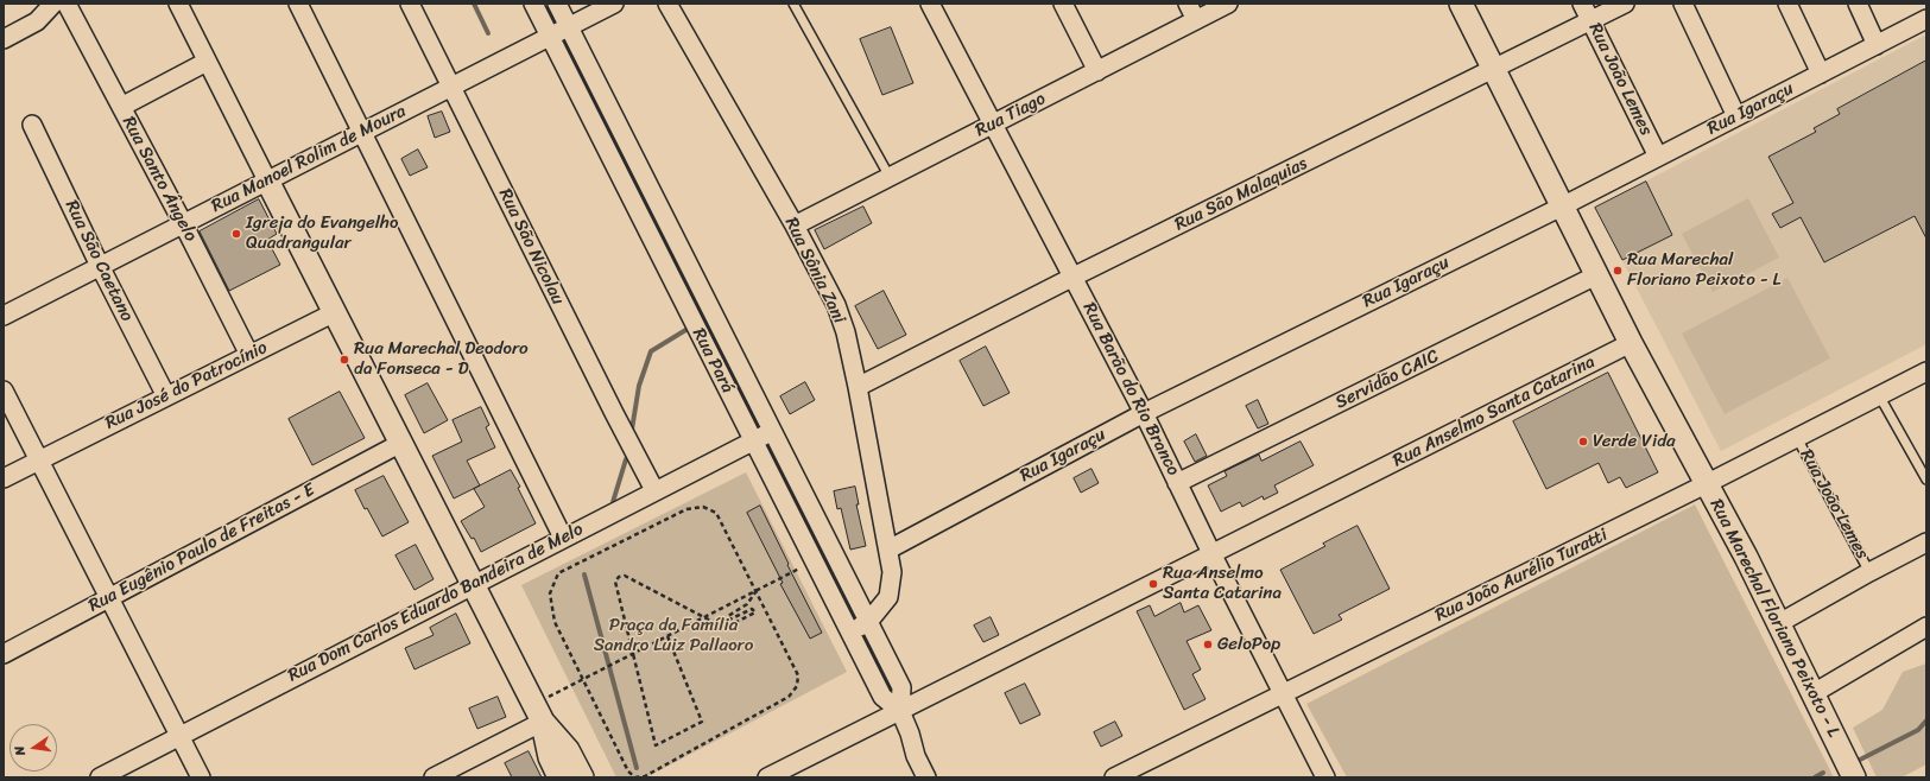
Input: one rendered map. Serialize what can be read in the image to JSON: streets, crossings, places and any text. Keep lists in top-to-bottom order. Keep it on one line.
{"streets":{"street":["Rua João Lemes","Rua Igaraçu","Rua Tiago","Rua Manoel Rolim de Moura","Rua Santo Ângelo","Rua São Malaquias","Rua São Nicolau","Rua São Caetano","Rua Sônia Zani","Rua Pará","Servidão CAIC","Rua José do Patrocínio","Rua Barão do Rio Branco","Rua Anselmo Santa Catarina","Rua Eugênio Paulo de Freitas - E","Rua João Aurélio Turatti","Rua Dom Carlos Eduardo Bandeira de Melo","Rua Marechal Floriano Peixoto - L"]},"crossings":[["Rua João Lemes","Rua Igaraçu"],["Rua João Lemes","Rua São Malaquias"],["Rua João Lemes","Rua João Aurélio Turatti"],["Rua Igaraçu","Rua Sônia Zani"],["Rua Igaraçu","Rua Barão do Rio Branco"],["Rua Igaraçu","Rua Marechal Floriano Peixoto - L"],["Rua Tiago","Rua Sônia Zani"],["Rua Tiago","Rua Barão do Rio Branco"],["Rua Manoel Rolim de Moura","Rua Santo Ângelo"],["Rua Manoel Rolim de Moura","Rua São Nicolau"],["Rua Manoel Rolim de Moura","Rua São Caetano"],["Rua Manoel Rolim de Moura","Rua Pará"],["Rua Santo Ângelo","Rua José do Patrocínio"],["Rua São Malaquias","Rua Sônia Zani"],["Rua São Malaquias","Rua Barão do Rio Branco"],["Rua São Malaquias","Rua Marechal Floriano Peixoto - L"],["Rua São Nicolau","Rua Dom Carlos Eduardo Bandeira de Melo"],["Rua São Caetano","Rua José do Patrocínio"],["Rua Sônia Zani","Rua Pará"],["Rua Pará","Rua Anselmo Santa Catarina"],["Rua Pará","Rua Dom Carlos Eduardo Bandeira de Melo"],["Servidão CAIC","Rua Barão do Rio Branco"],["Servidão CAIC","Rua Marechal Floriano Peixoto - L"],["Rua Barão do Rio Branco","Rua Anselmo Santa Catarina"],["Rua Barão do Rio Branco","Rua João Aurélio Turatti"],["Rua Anselmo Santa Catarina","Rua Marechal Floriano Peixoto - L"],["Rua João Aurélio Turatti","Rua Marechal Floriano Peixoto - L"]],"parks":["Praça da Família Sandro Luiz Pallaoro"],"places":["Igreja do Evangelho Quadrangular","Rua Marechal Floriano Peixoto - L","Rua Marechal Deodoro da Fonseca - D","Verde Vida","Rua Anselmo Santa Catarina","GeloPop"],"north":"left"}
